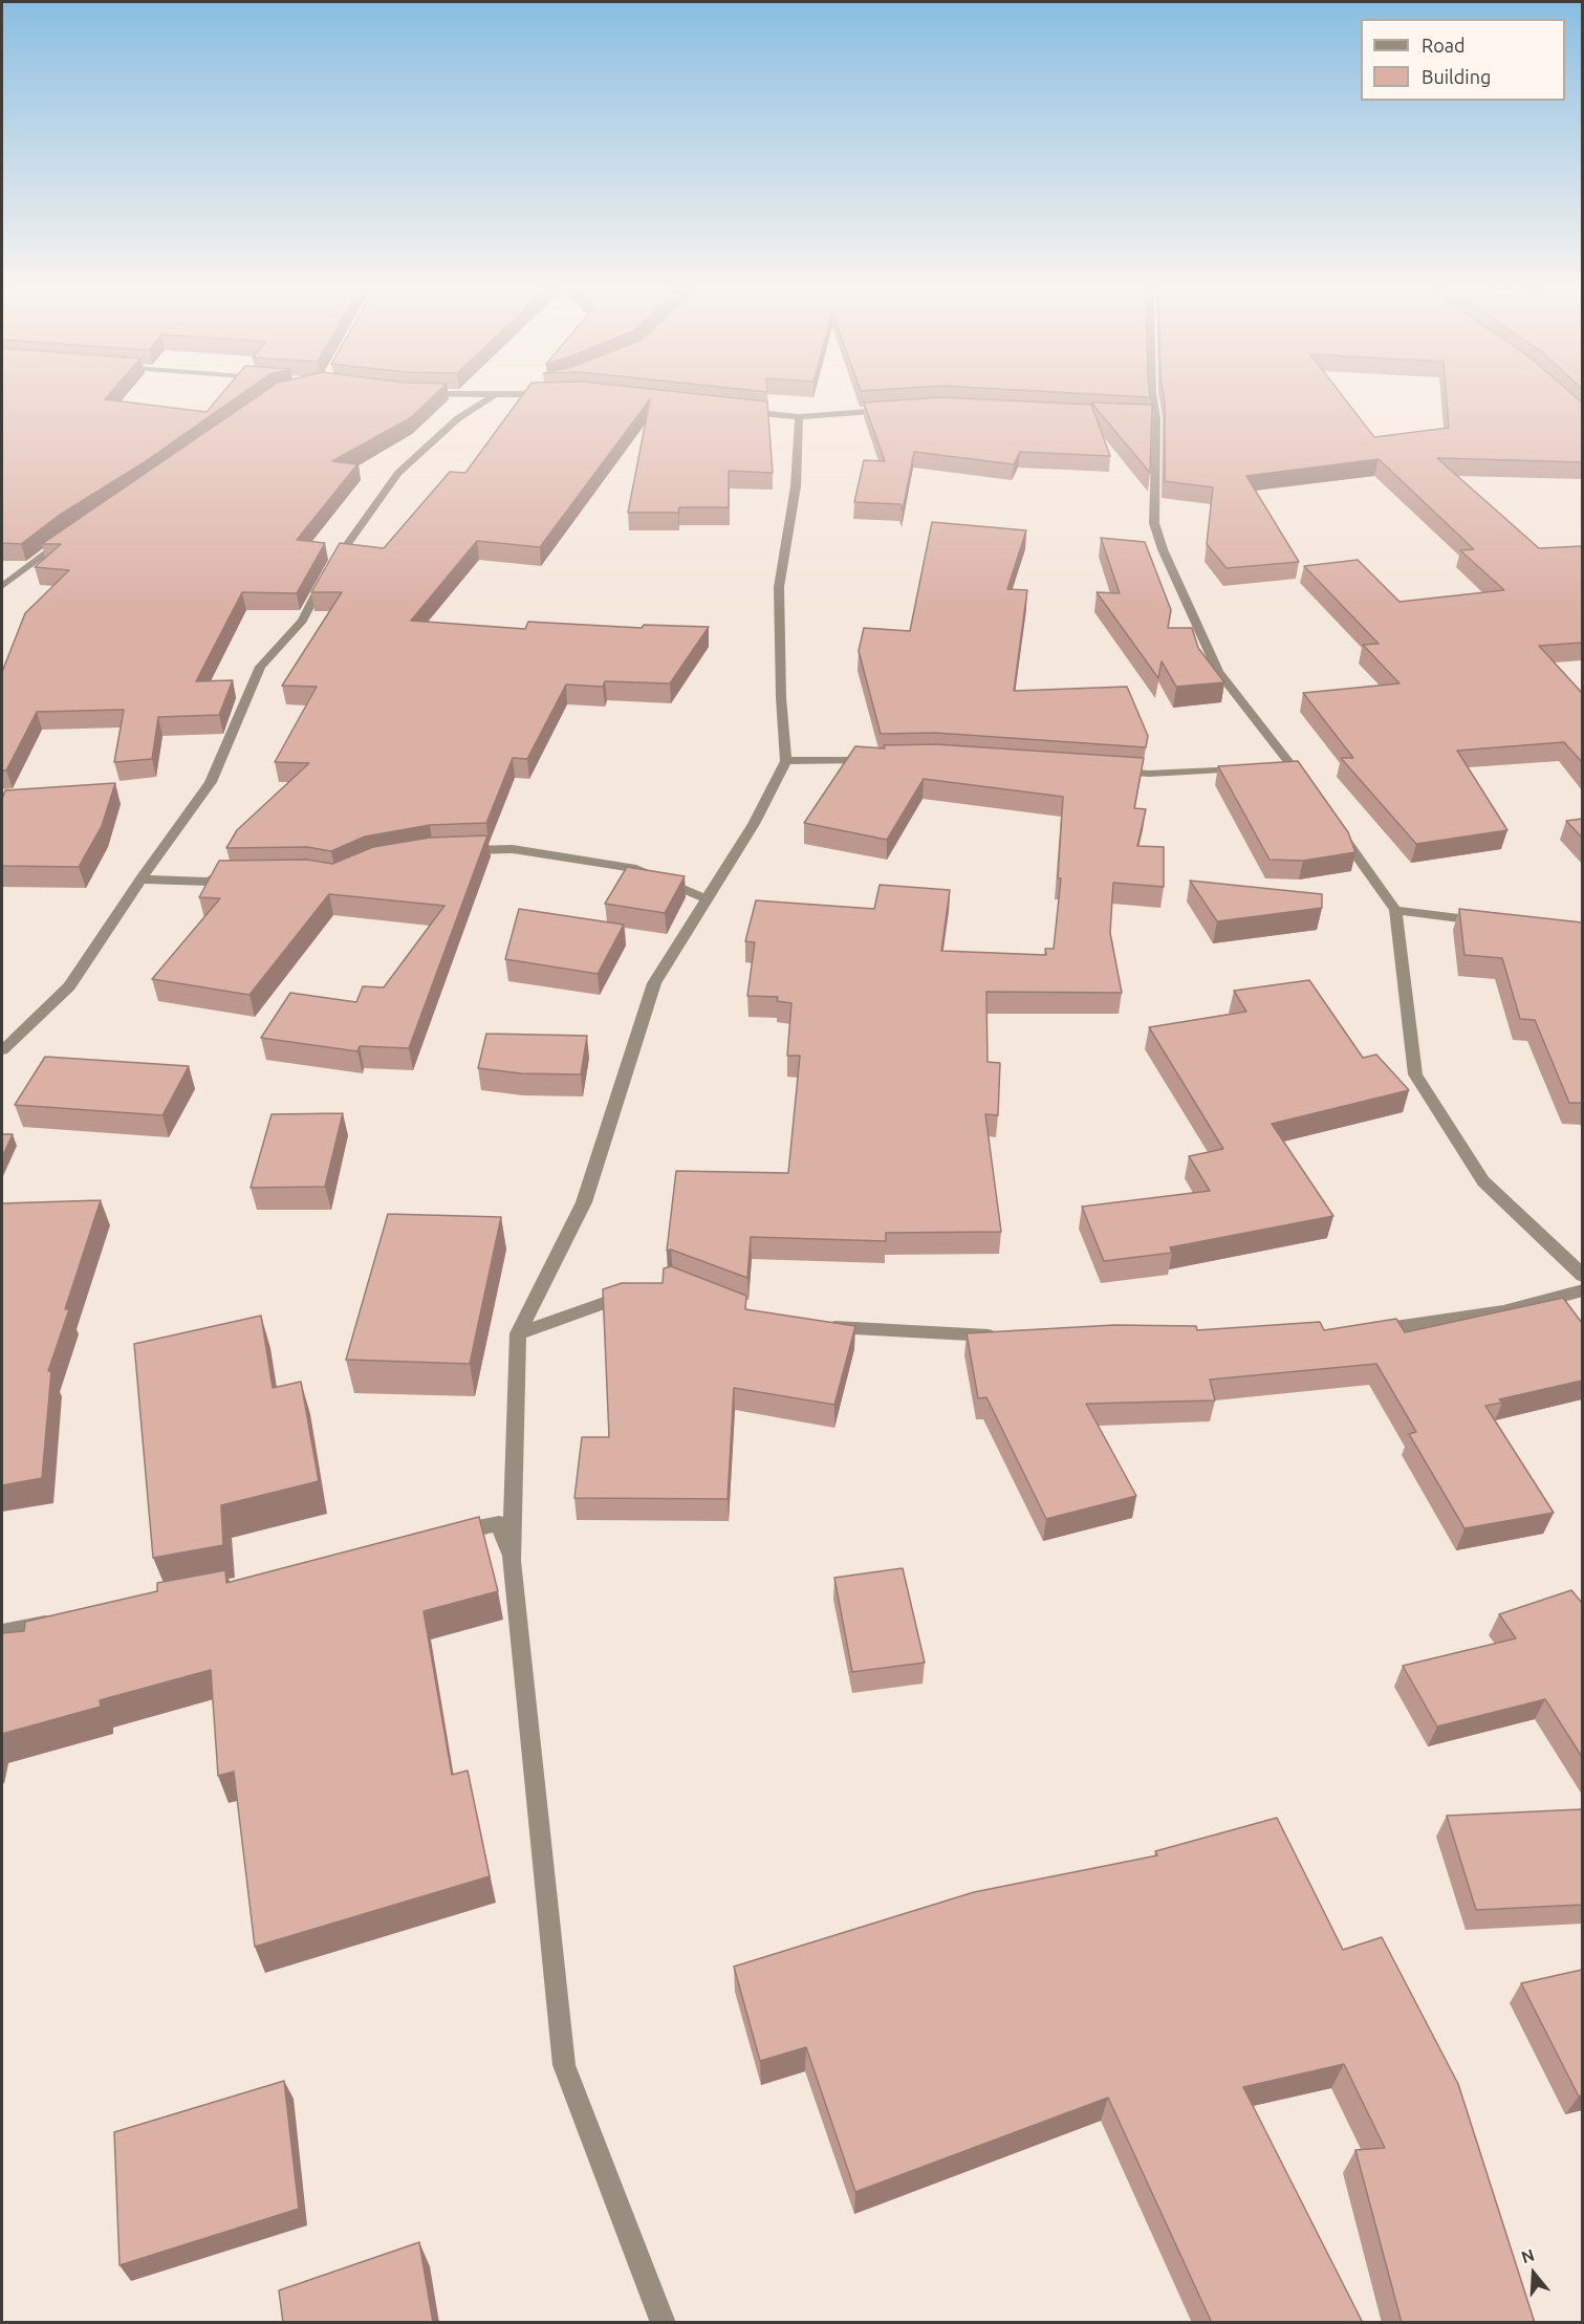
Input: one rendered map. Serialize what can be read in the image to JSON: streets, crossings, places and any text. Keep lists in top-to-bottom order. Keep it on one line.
{"legend":["Road","Building"],"north":"top"}
